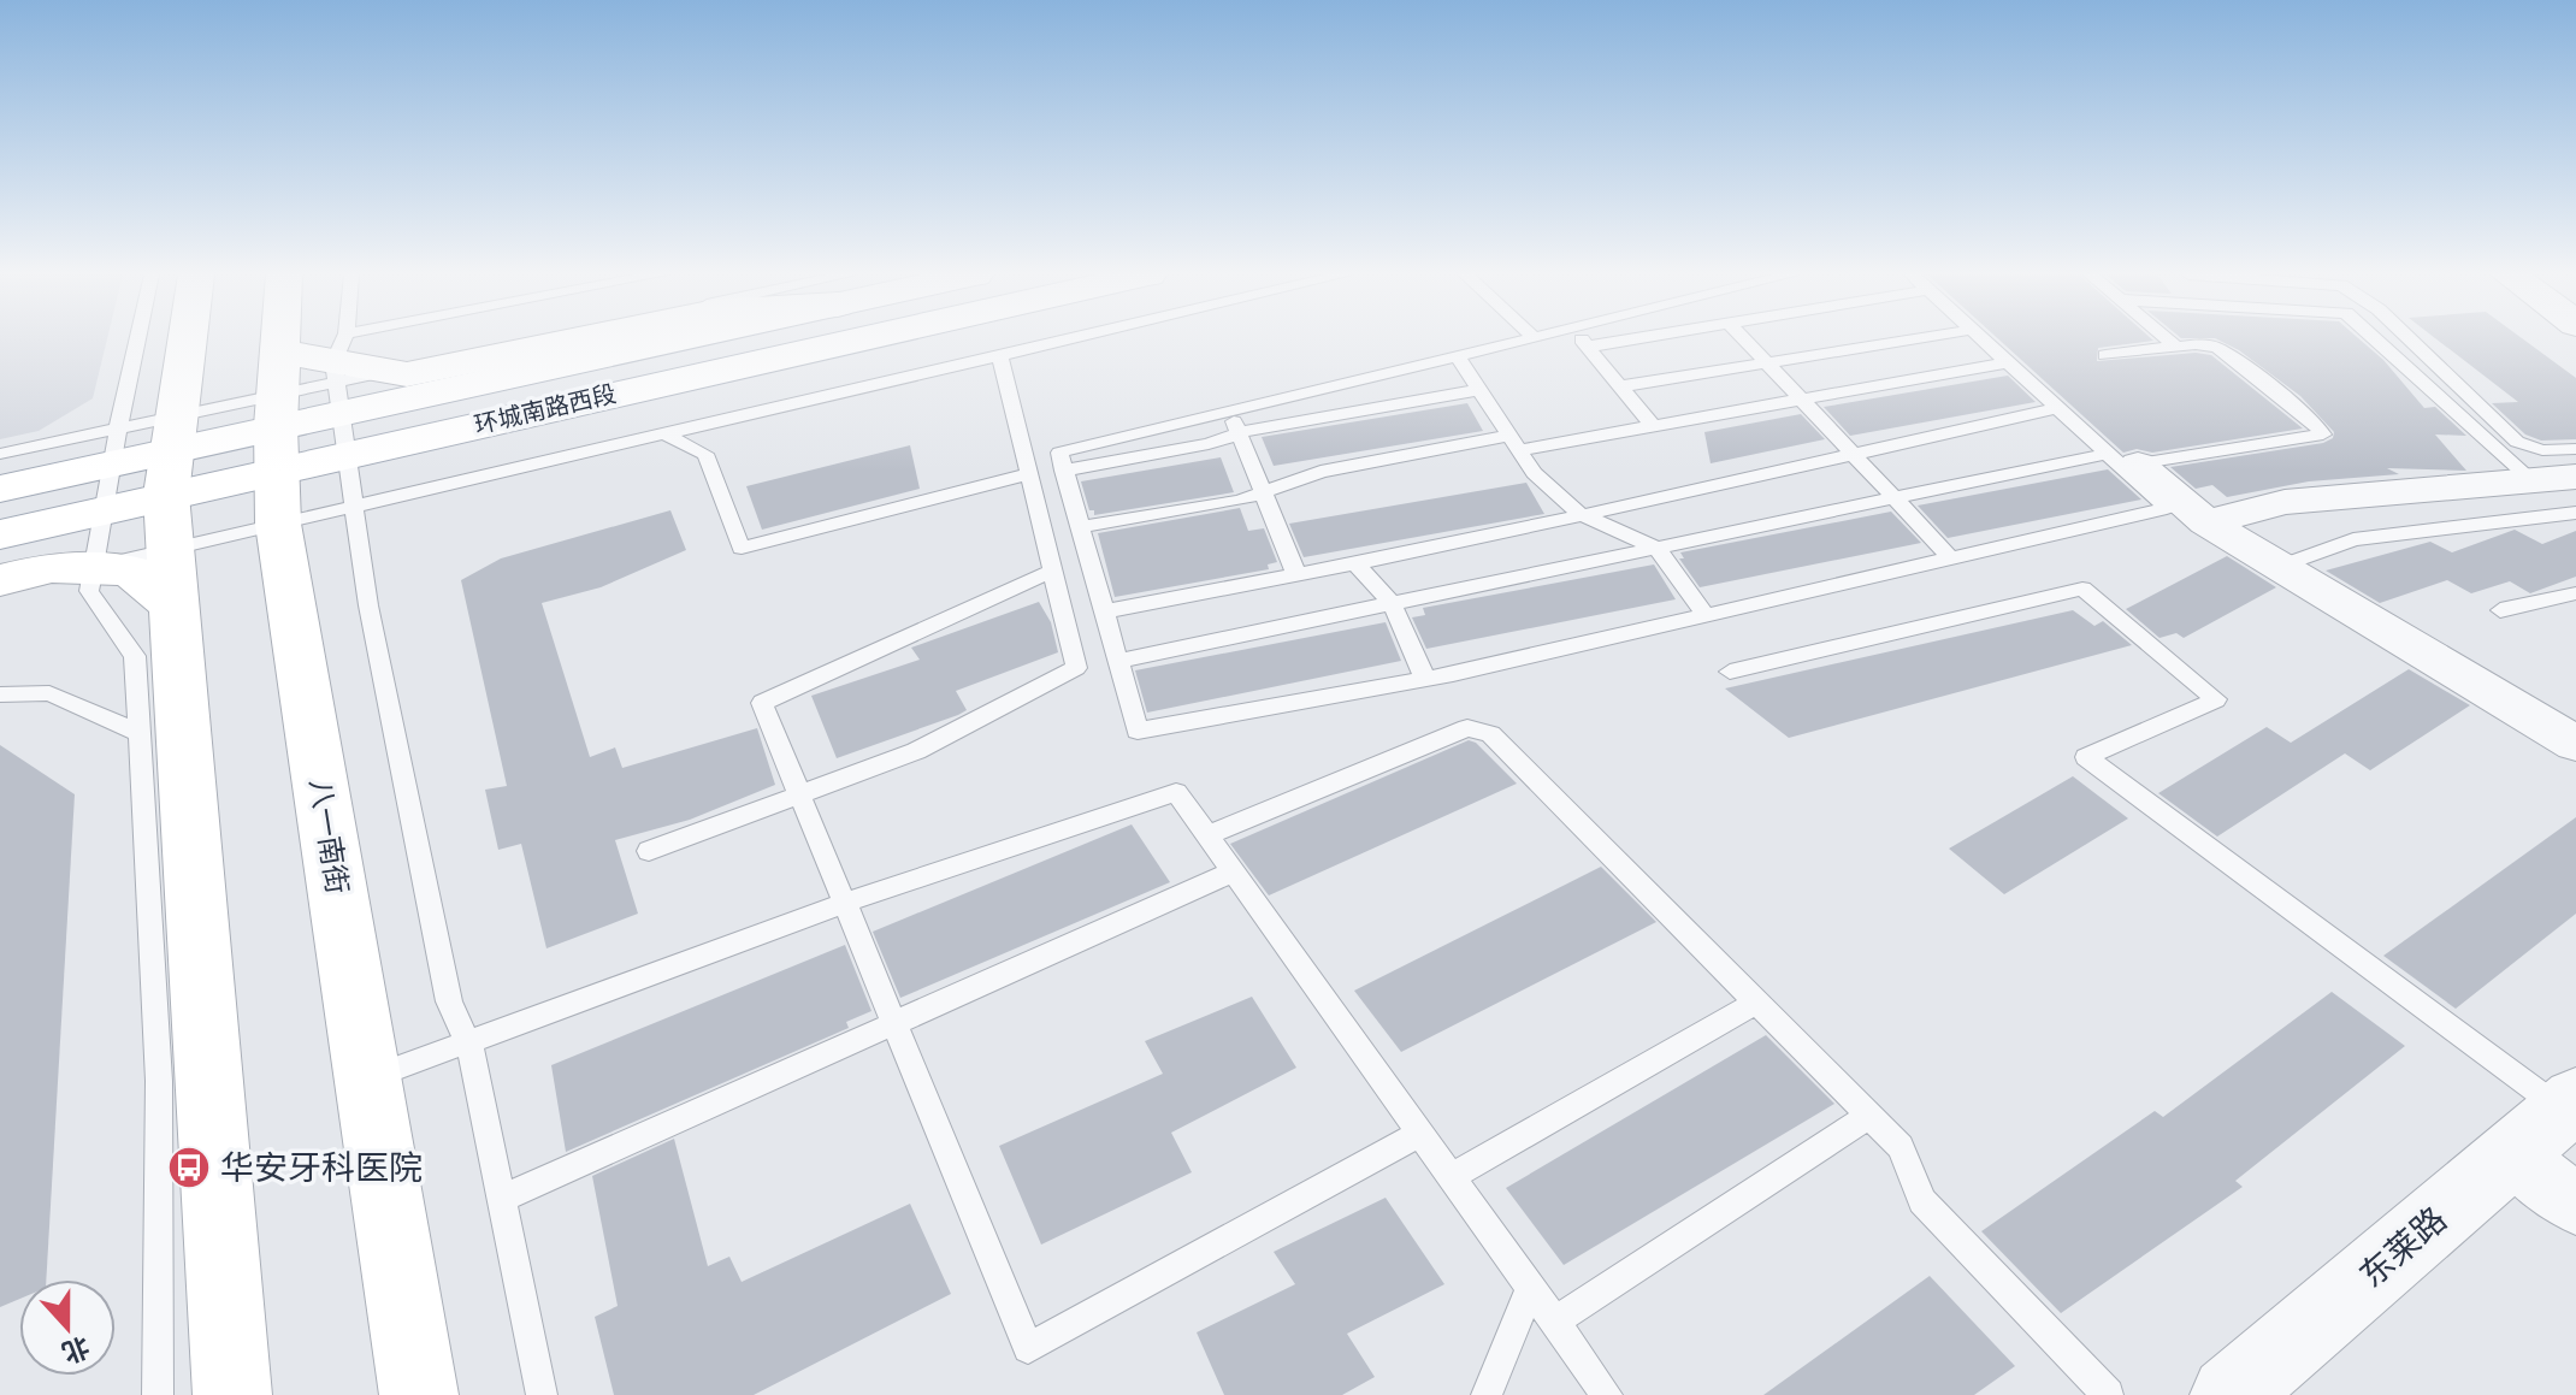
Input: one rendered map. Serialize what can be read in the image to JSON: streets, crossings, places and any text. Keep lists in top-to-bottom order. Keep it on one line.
{"streets":{"main road":["环城南路西段","八一南街"],"street":["东莱路"]},"crossings":[["环城南路西段","八一南街"]],"places":{"bus stop":["华安牙科医院"]},"north":"bottom"}
